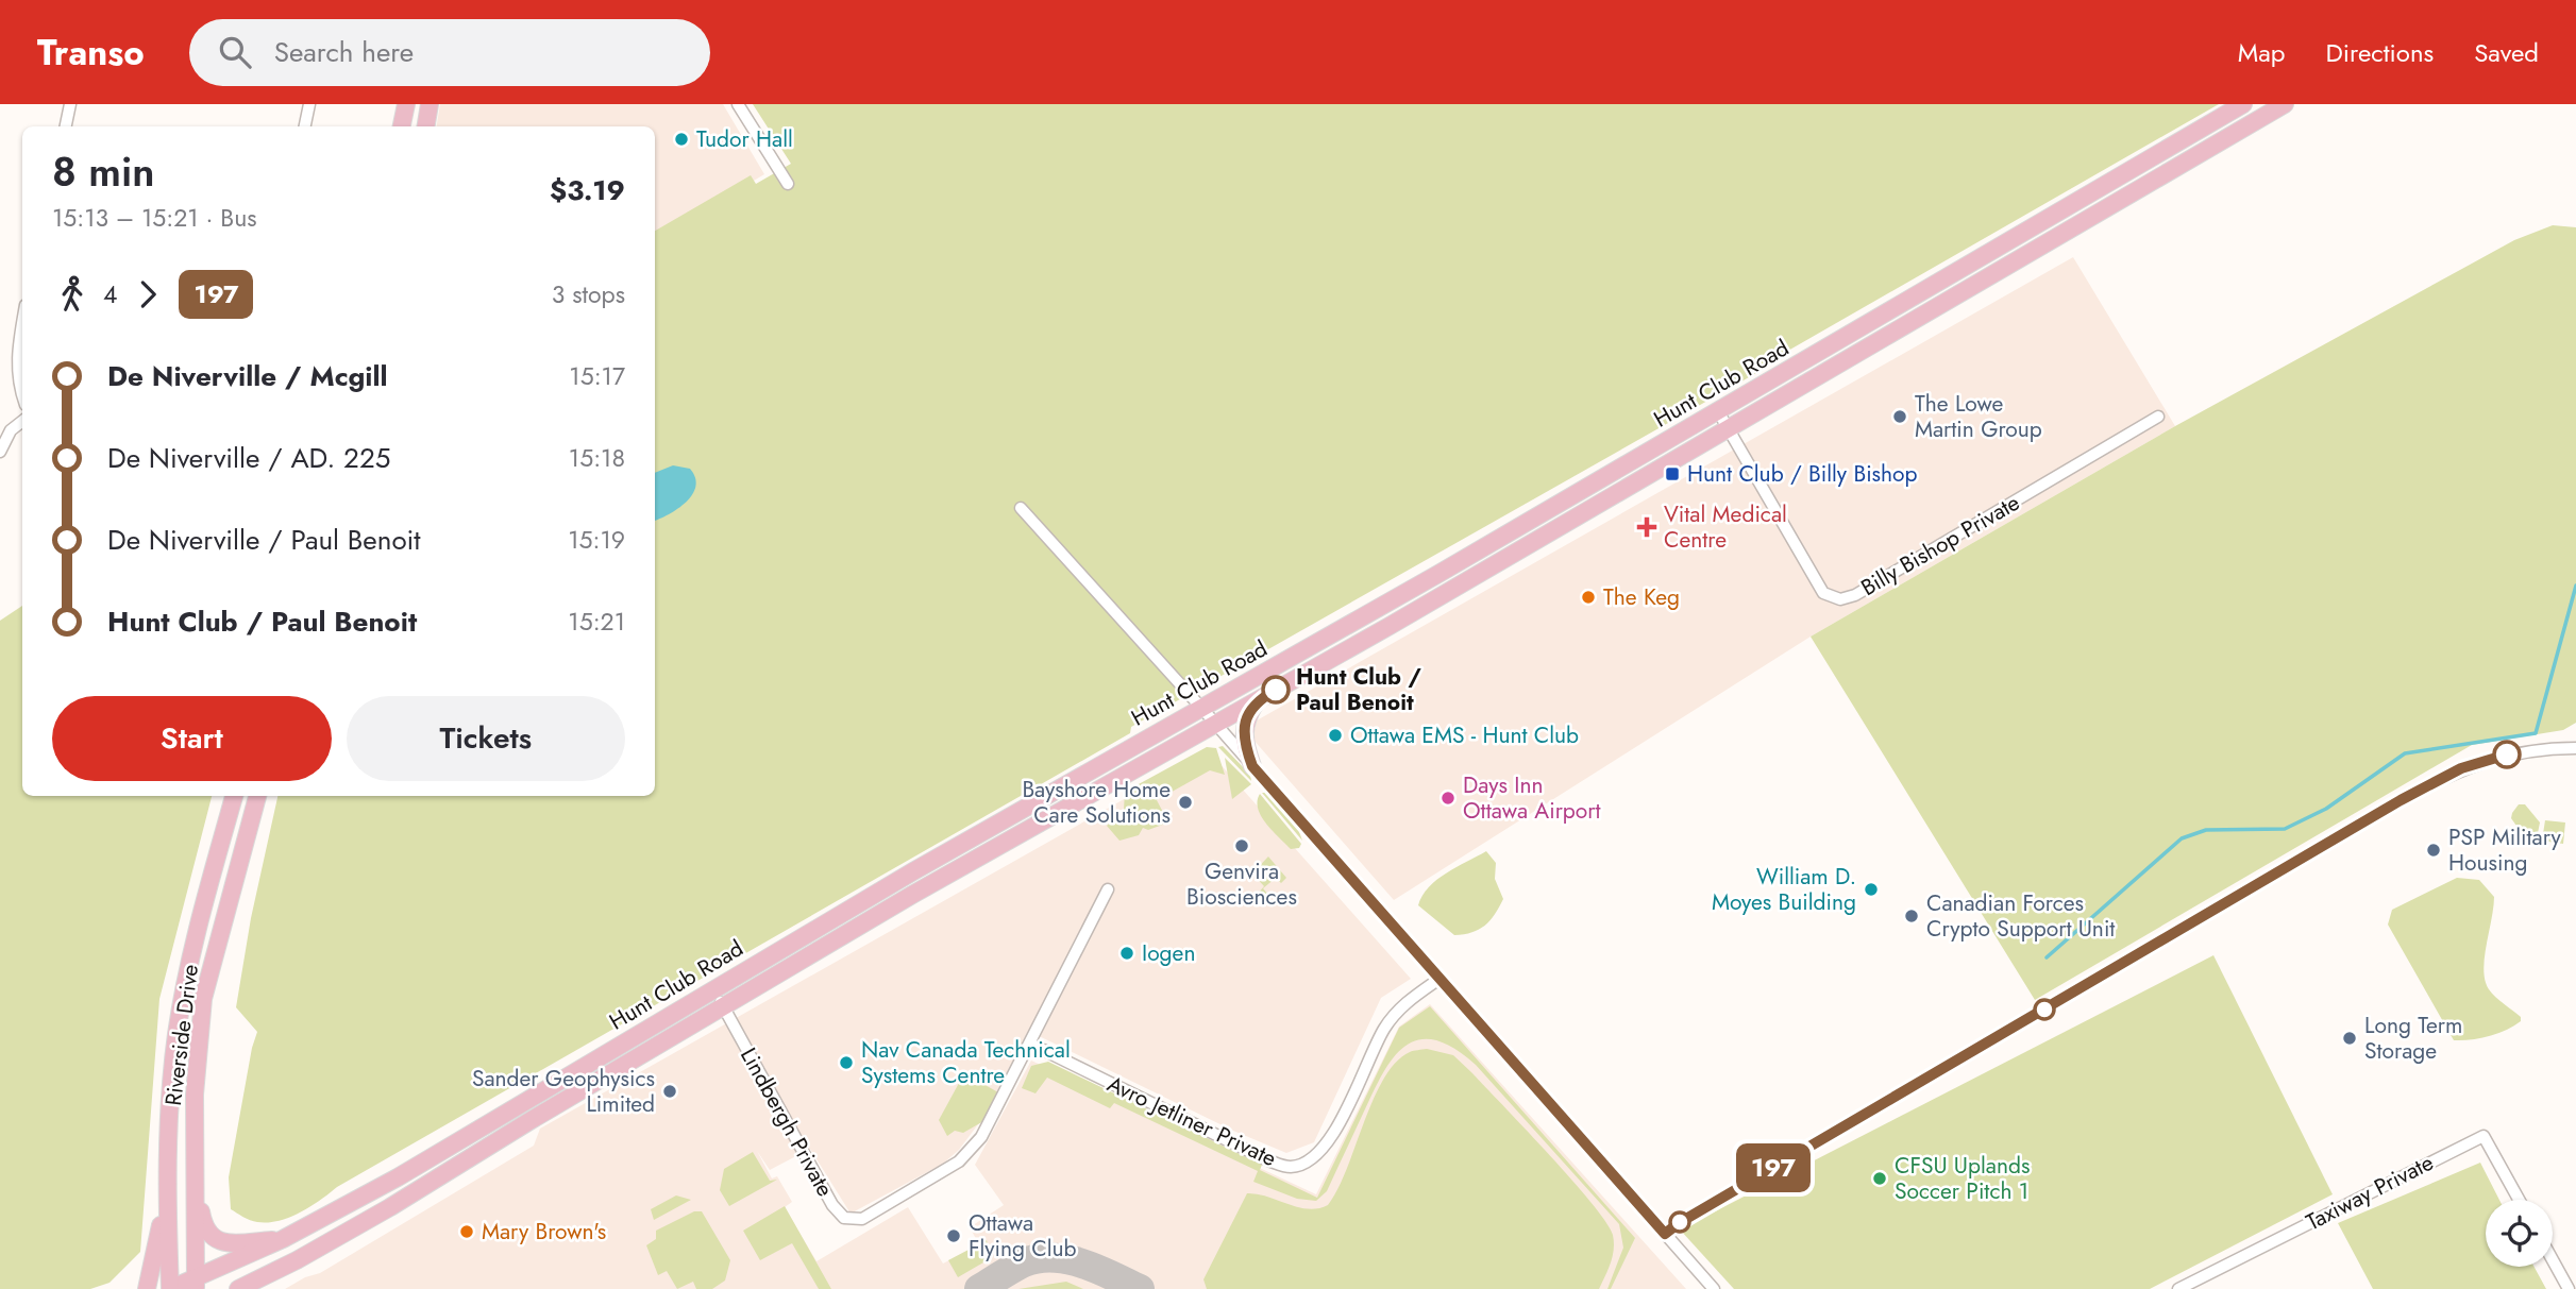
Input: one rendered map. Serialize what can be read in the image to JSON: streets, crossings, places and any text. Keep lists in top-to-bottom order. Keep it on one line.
{"streets":{"main road":["Hunt Club Road","Riverside Drive"],"street":["Billy Bishop Private","Avro Jetliner Private","Lindbergh Private","Taxiway Private"]},"crossings":[["Hunt Club Road","Billy Bishop Private"],["Hunt Club Road","Riverside Drive"],["Hunt Club Road","Lindbergh Private"],["Avro Jetliner Private","Lindbergh Private"]],"places":{"other":["Tudor Hall","The Lowe Martin Group","The Keg","Hunt Club / Paul Benoit","Ottawa EMS - Hunt Club","Days Inn Ottawa Airport","Bayshore Home Care Solutions","Genvira Biosciences","PSP Military Housing","William D. Moyes Building","Canadian Forces Crypto Support Unit","Iogen","Long Term Storage","Nav Canada Technical Systems Centre","Sander Geophysics Limited","CFSU Uplands Soccer Pitch 1","Mary Brown's","Ottawa Flying Club"],"transit":["Hunt Club / Billy Bishop"],"health":["Vital Medical Centre"]},"lines":["bus line 197"],"page":{"header":"Transo","search":"Search here","nav":["Map","Directions","Saved"],"on_map":"197","heading":["8 min","15:13 – 15:21 · Bus","$3.19"],"legs":["4","197","3 stops"],"list":[{"name":"De Niverville / Mcgill","value":"15:17"},{"name":"De Niverville / AD. 225","value":"15:18"},{"name":"De Niverville / Paul Benoit","value":"15:19"},{"name":"Hunt Club / Paul Benoit","value":"15:21"}],"buttons":["Start","Tickets"]}}
